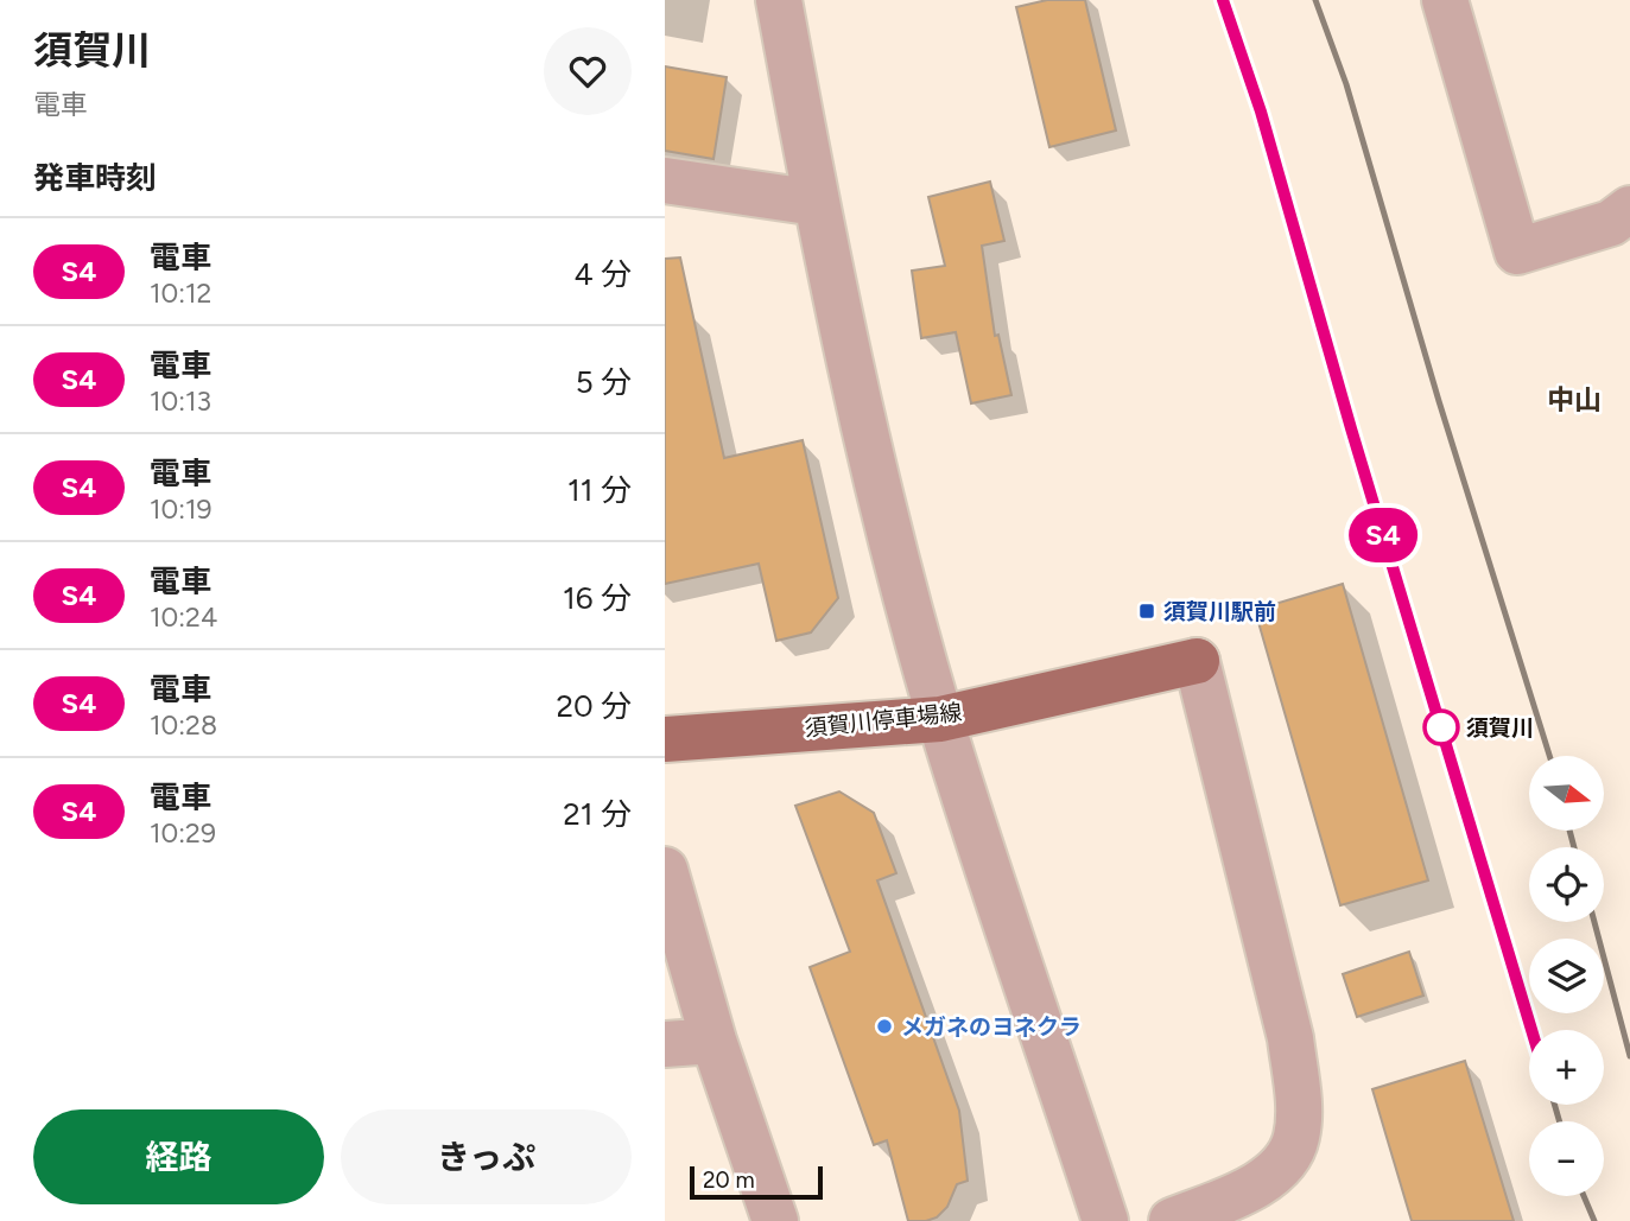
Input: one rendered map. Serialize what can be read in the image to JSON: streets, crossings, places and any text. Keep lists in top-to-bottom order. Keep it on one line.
{"streets":{"main road":["須賀川停車場線"]},"districts":["中山"],"places":{"transit":["須賀川駅前"],"other":["須賀川","メガネのヨネクラ"]},"scale_bar":"20 m","north":"right","page":{"heading":[["須賀川","電車"],"発車時刻"],"on_map":"S4","list":[{"mark":"S4","name":"電車","note":"10:12","value":"4 分"},{"mark":"S4","name":"電車","note":"10:13","value":"5 分"},{"mark":"S4","name":"電車","note":"10:19","value":"11 分"},{"mark":"S4","name":"電車","note":"10:24","value":"16 分"},{"mark":"S4","name":"電車","note":"10:28","value":"20 分"},{"mark":"S4","name":"電車","note":"10:29","value":"21 分"}],"map_buttons":["+","−"],"buttons":["経路","きっぷ"],"scale":"20 m"}}
